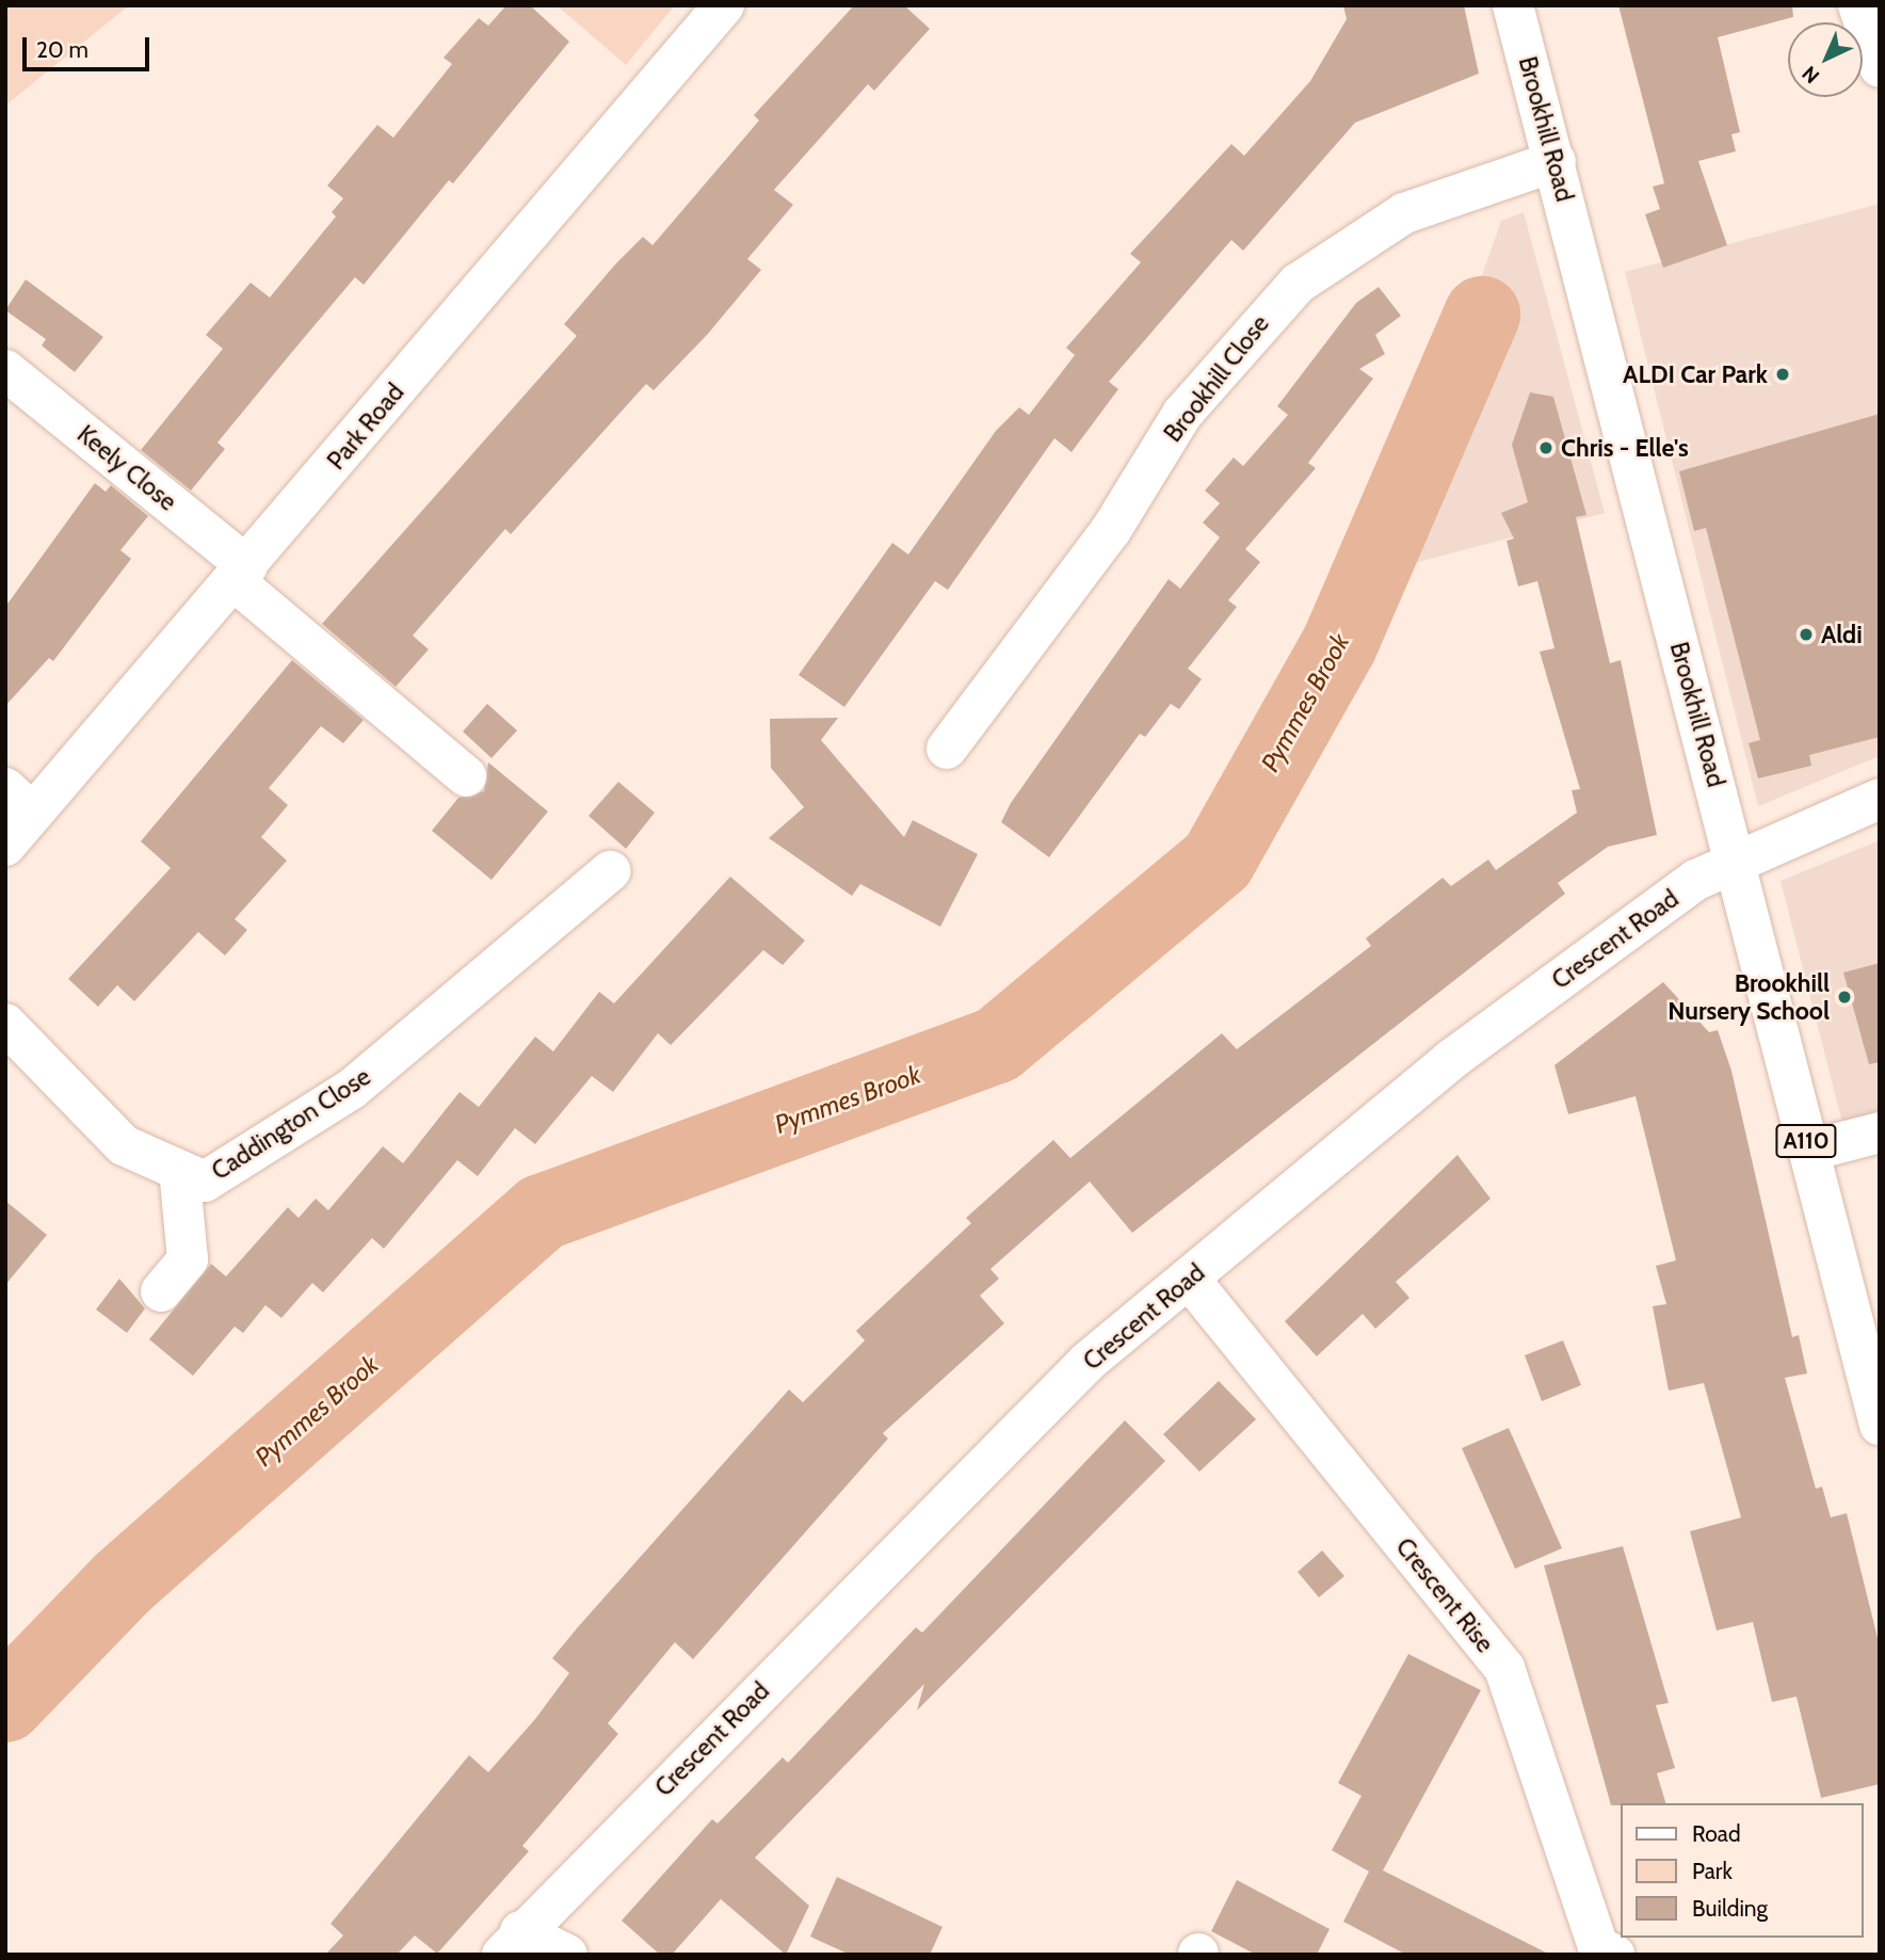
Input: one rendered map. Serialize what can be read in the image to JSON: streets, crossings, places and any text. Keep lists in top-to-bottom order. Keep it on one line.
{"streets":{"street":["Brookhill Road","Brookhill Close","Park Road","Keely Close","Crescent Road","Caddington Close","A110","Crescent Rise"]},"crossings":[["Brookhill Road","Brookhill Close"],["Brookhill Road","Crescent Road"],["Park Road","Keely Close"],["Crescent Road","Crescent Rise"]],"water":["Pymmes Brook"],"places":["ALDI Car Park","Chris - Elle's","Aldi","Brookhill Nursery School"],"legend":["Road","Park","Building"],"scale_bar":"20 m","north":"bottom left"}
